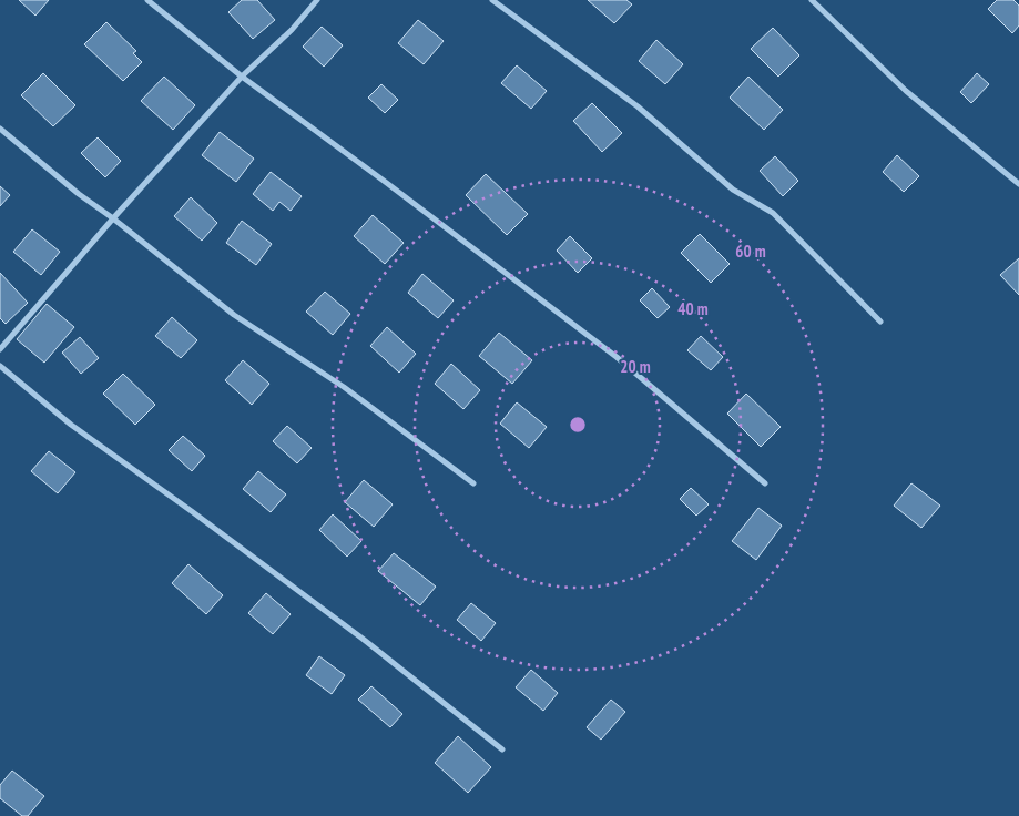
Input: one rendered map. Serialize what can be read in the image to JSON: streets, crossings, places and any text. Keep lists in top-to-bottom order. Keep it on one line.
{"rings":["60 m","40 m","20 m"]}
